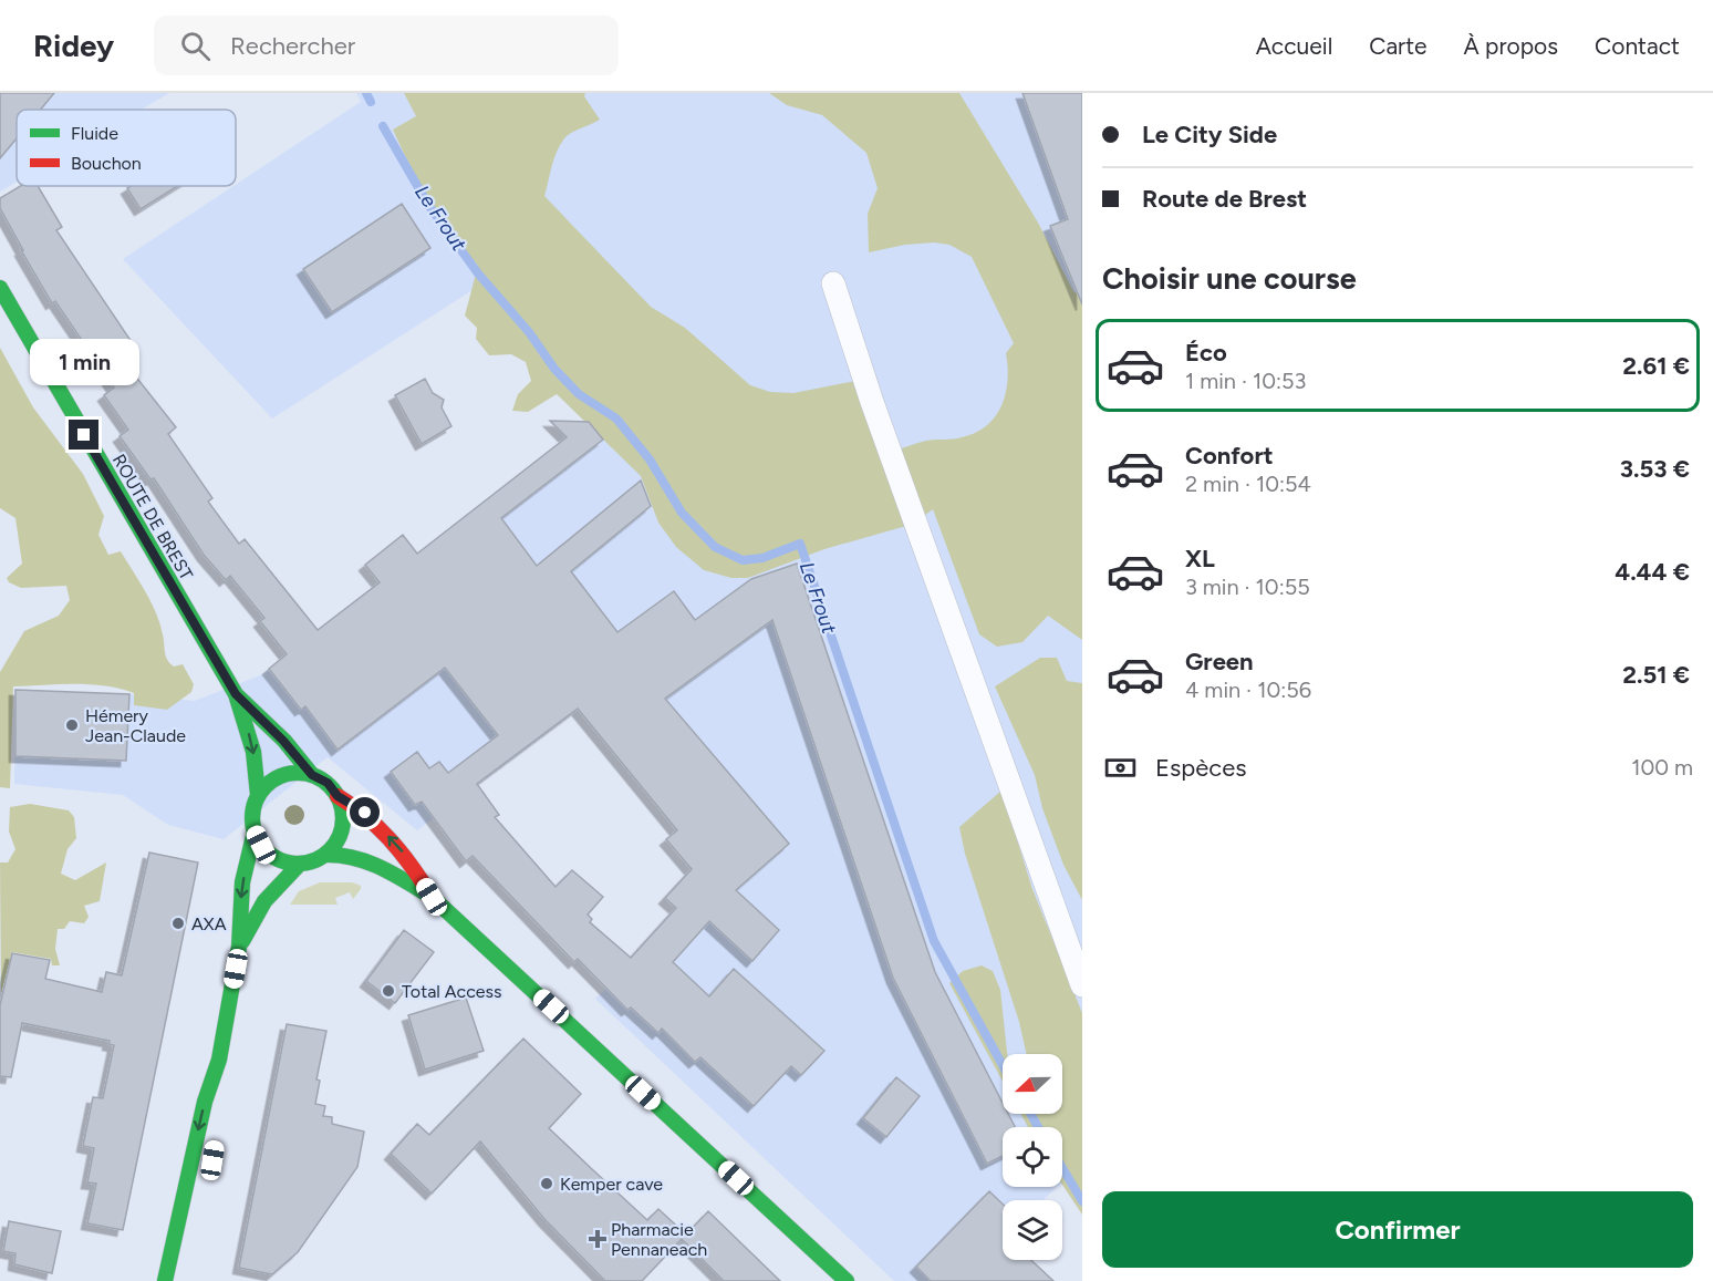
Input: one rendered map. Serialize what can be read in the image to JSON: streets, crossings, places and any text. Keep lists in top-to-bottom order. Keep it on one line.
{"streets":{"main road":["ROUTE DE BREST"]},"water":["Le Frout"],"places":{"other":["Hémery Jean-Claude","AXA","Total Access","Kemper cave"],"health":["Pharmacie Pennaneach"]},"legend":["Fluide","Bouchon"],"north":"left","page":{"header":"Ridey","search":"Rechercher","nav":["Accueil","Carte","À propos","Contact"],"banner":["Le City Side","Route de Brest"],"heading":"Choisir une course","list":[{"name":"Éco","note":"1 min · 10:53","value":"2.61 €"},{"name":"Confort","note":"2 min · 10:54","value":"3.53 €"},{"name":"XL","note":"3 min · 10:55","value":"4.44 €"},{"name":"Green","note":"4 min · 10:56","value":"2.51 €"}],"bubble":"1 min","pay":["Espèces","100 m"],"buttons":"Confirmer"}}
